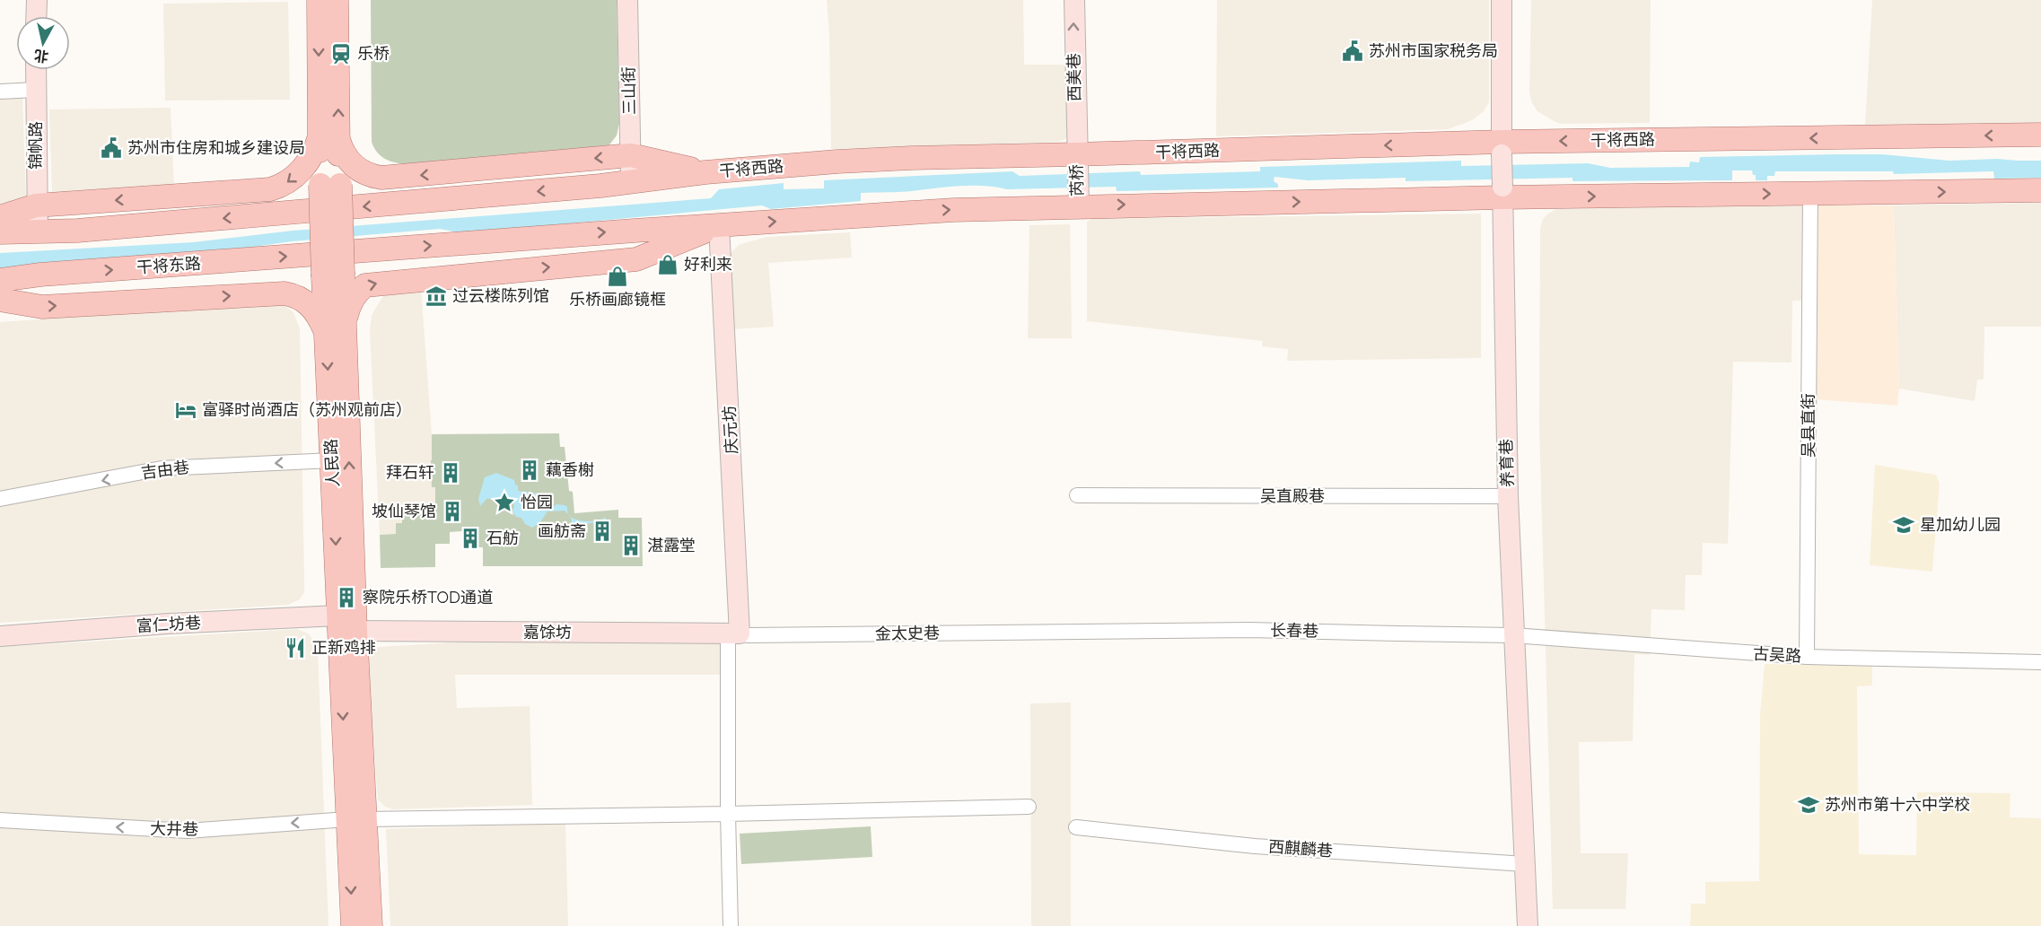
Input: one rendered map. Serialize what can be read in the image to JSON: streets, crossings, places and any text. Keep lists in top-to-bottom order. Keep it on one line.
{"streets":{"main road":["干将西路","干将东路","人民路"],"street":["西美巷","三山街","锦帆路","芮桥","吴县直街","庆元坊","养育巷","吉由巷","吴直殿巷","富仁坊巷","长春巷","嘉馀坊","金太史巷","古吴路","大井巷","西麒麟巷"]},"crossings":[["西美巷","干将西路"],["西美巷","芮桥"],["三山街","干将西路"],["干将西路","锦帆路"],["干将西路","芮桥"],["干将西路","养育巷"],["吴县直街","古吴路"],["庆元坊","嘉馀坊"],["庆元坊","金太史巷"],["人民路","吉由巷"],["人民路","富仁坊巷"],["人民路","嘉馀坊"],["人民路","大井巷"],["养育巷","吴直殿巷"],["养育巷","长春巷"],["养育巷","古吴路"],["养育巷","西麒麟巷"],["富仁坊巷","嘉馀坊"],["长春巷","金太史巷"],["长春巷","古吴路"],["嘉馀坊","金太史巷"]],"one_way":["西美巷","吉由巷"],"places":{"public building":["苏州市国家税务局","苏州市住房和城乡建设局"],"station":["乐桥"],"shop":["好利来","乐桥画廊镜框"],"museum":["过云楼陈列馆"],"hotel":["富驿时尚酒店（苏州观前店）"],"building":["藕香榭","拜石轩","坡仙琴馆","画舫斋","石舫","湛露堂","察院乐桥TOD通道"],"place":["怡园"],"school or university":["星加幼儿园","苏州市第十六中学校"],"restaurant":["正新鸡排"]},"north":"bottom"}
